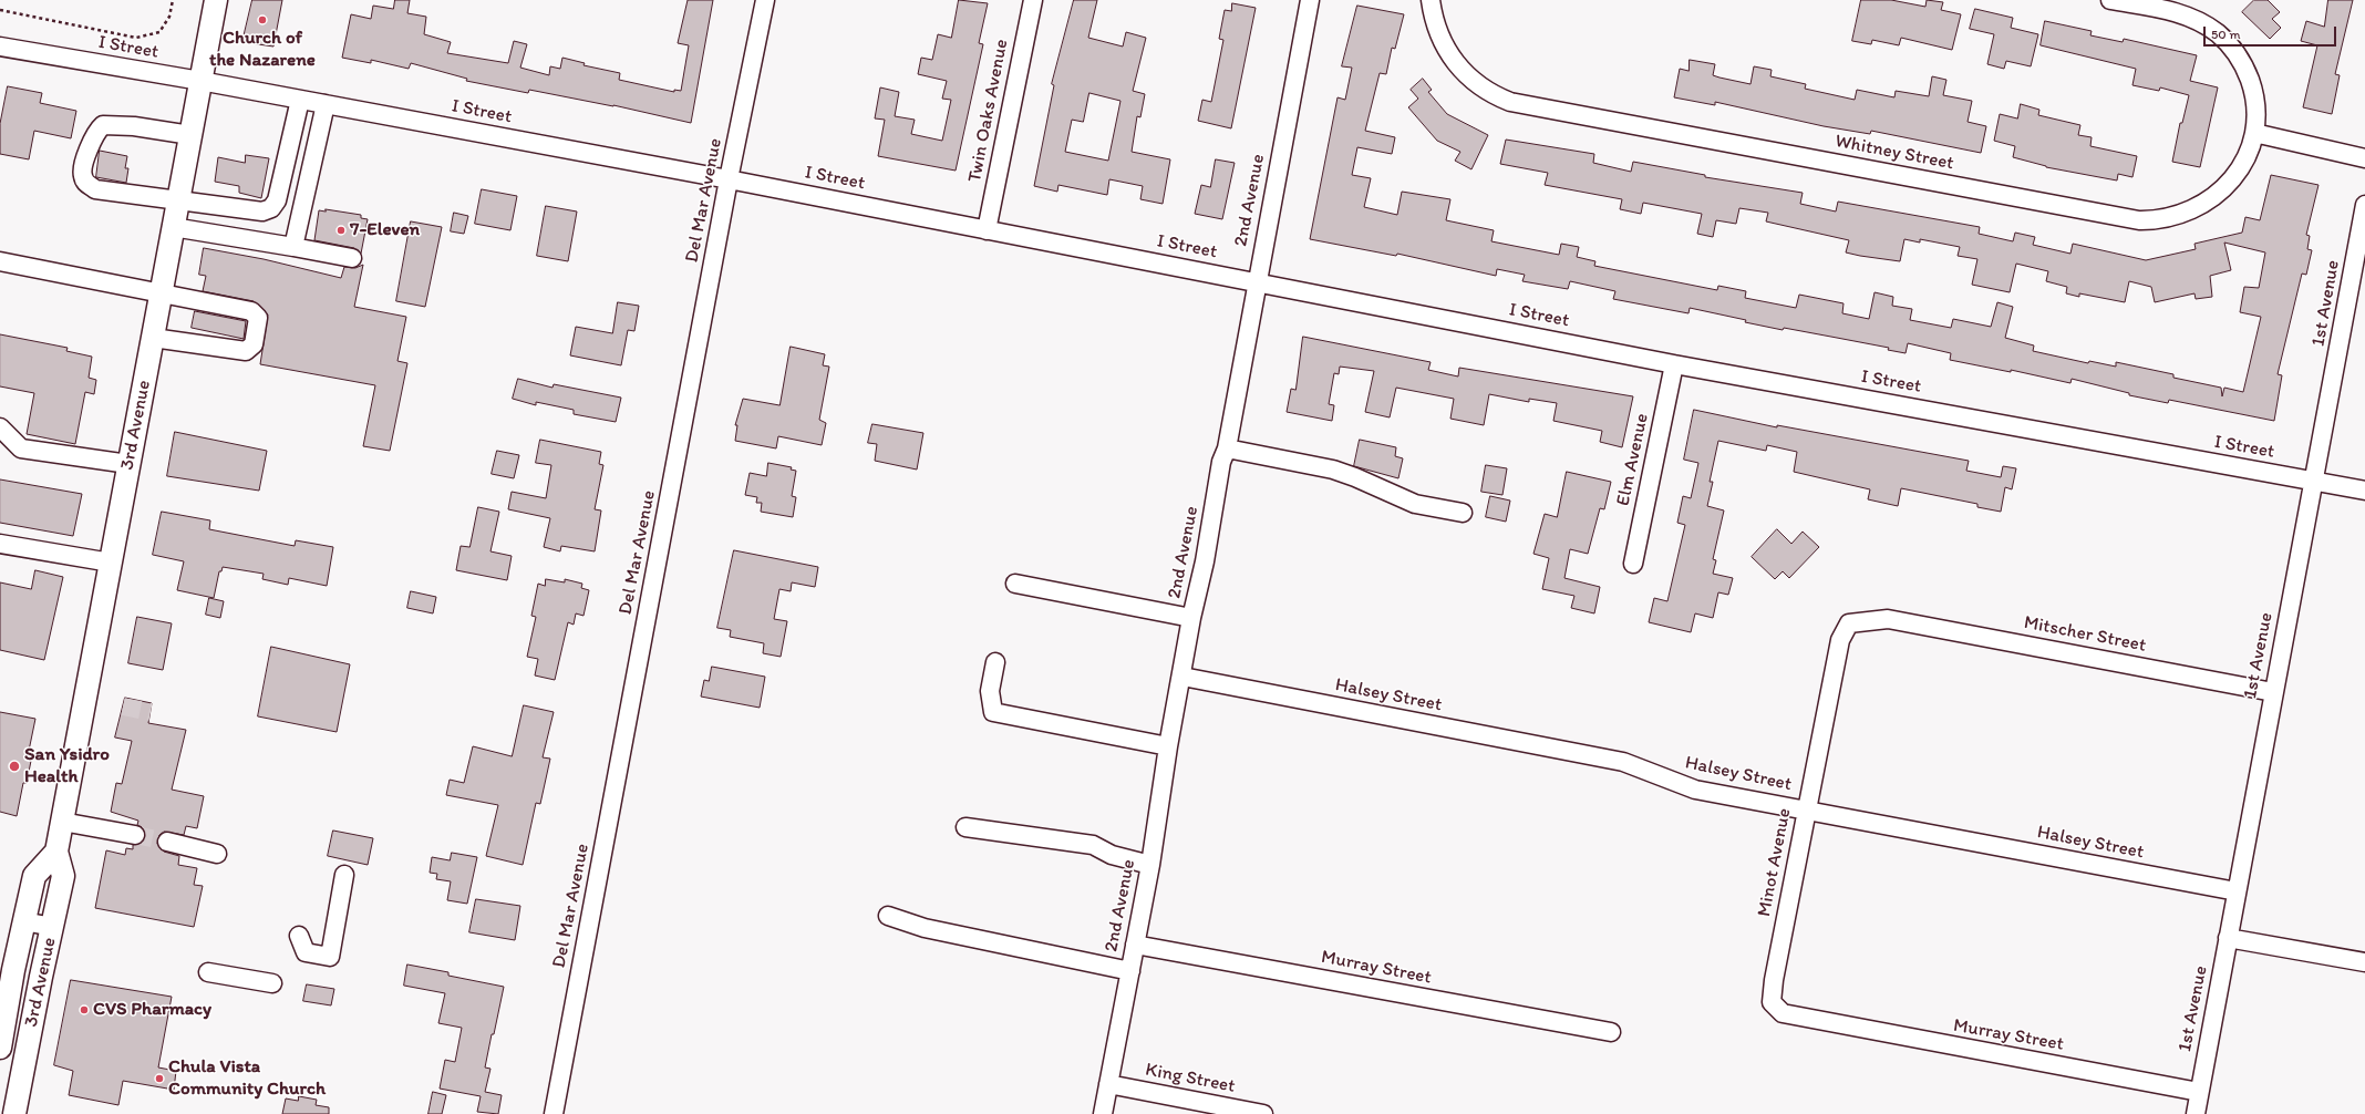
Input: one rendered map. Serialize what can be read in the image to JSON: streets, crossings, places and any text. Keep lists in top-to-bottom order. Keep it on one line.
{"streets":{"main road":["3rd Avenue"],"street":["I Street","Twin Oaks Avenue","Whitney Street","Del Mar Avenue","2nd Avenue","1st Avenue","Elm Avenue","Mitscher Street","Halsey Street","Minot Avenue","Murray Street","King Street"]},"crossings":[["I Street","Twin Oaks Avenue"],["I Street","Del Mar Avenue"],["I Street","2nd Avenue"],["I Street","1st Avenue"],["I Street","3rd Avenue"],["I Street","Elm Avenue"],["2nd Avenue","Halsey Street"],["2nd Avenue","Murray Street"],["2nd Avenue","King Street"],["1st Avenue","Mitscher Street"],["1st Avenue","Halsey Street"],["1st Avenue","Murray Street"],["Mitscher Street","Minot Avenue"],["Halsey Street","Minot Avenue"],["Minot Avenue","Murray Street"]],"places":["Church of the Nazarene","7-Eleven","San Ysidro Health","CVS Pharmacy","Chula Vista Community Church"],"scale_bar":"50 m"}
